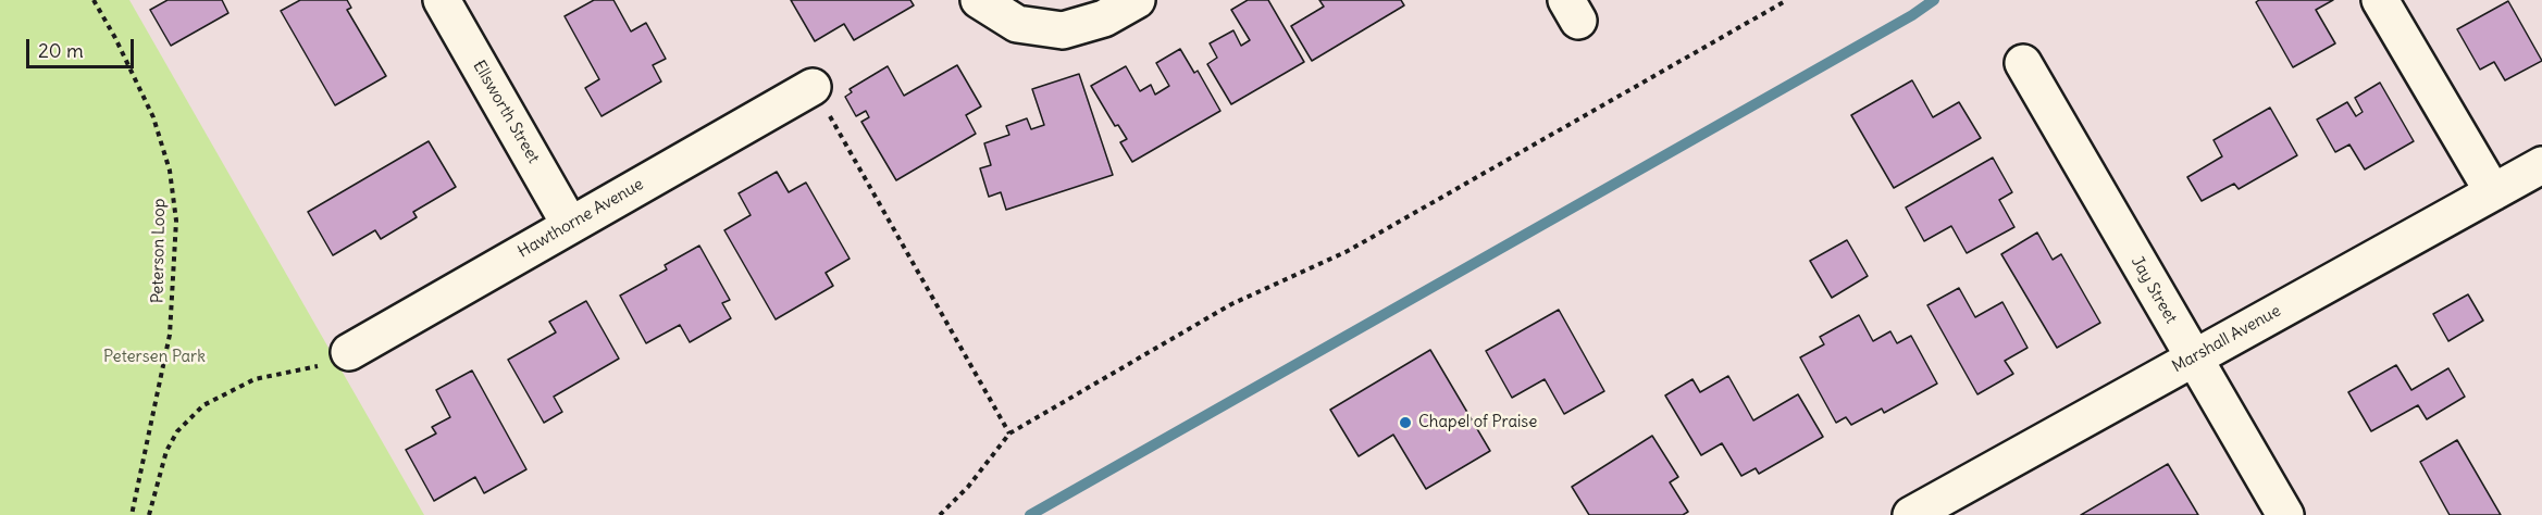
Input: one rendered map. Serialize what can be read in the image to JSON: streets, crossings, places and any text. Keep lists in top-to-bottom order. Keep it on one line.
{"streets":{"street":["Ellsworth Street","Hawthorne Avenue","Jay Street","Marshall Avenue"],"path":["Peterson Loop"]},"crossings":[["Ellsworth Street","Hawthorne Avenue"],["Jay Street","Marshall Avenue"]],"parks":["Petersen Park"],"places":["Chapel of Praise"],"scale_bar":"20 m"}
